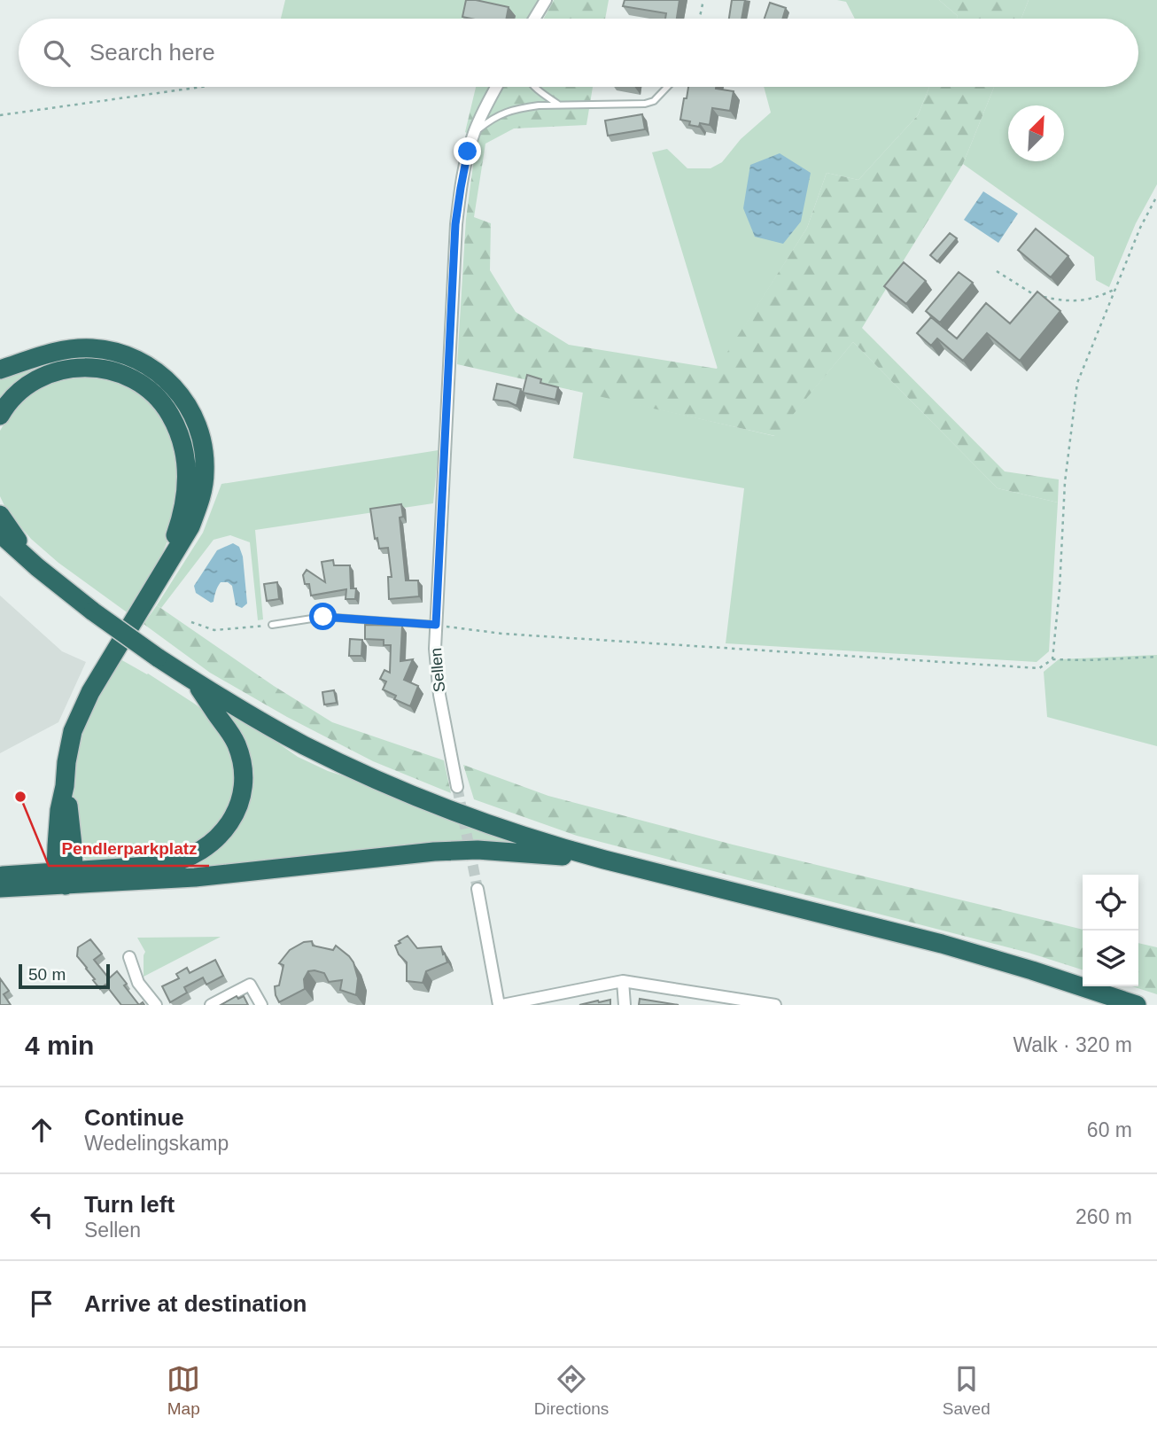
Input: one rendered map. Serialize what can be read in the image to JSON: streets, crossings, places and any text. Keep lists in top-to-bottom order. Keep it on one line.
{"streets":{"street":["Sellen"]},"places":["Pendlerparkplatz"],"scale_bar":"50 m","north":"top right","page":{"search":"Search here","scale":"50 m","heading":["4 min","Walk · 320 m"],"list":[["Continue","Wedelingskamp","60 m"],["Turn left","Sellen","260 m"],"Arrive at destination"],"nav":["Map","Directions","Saved"]}}
